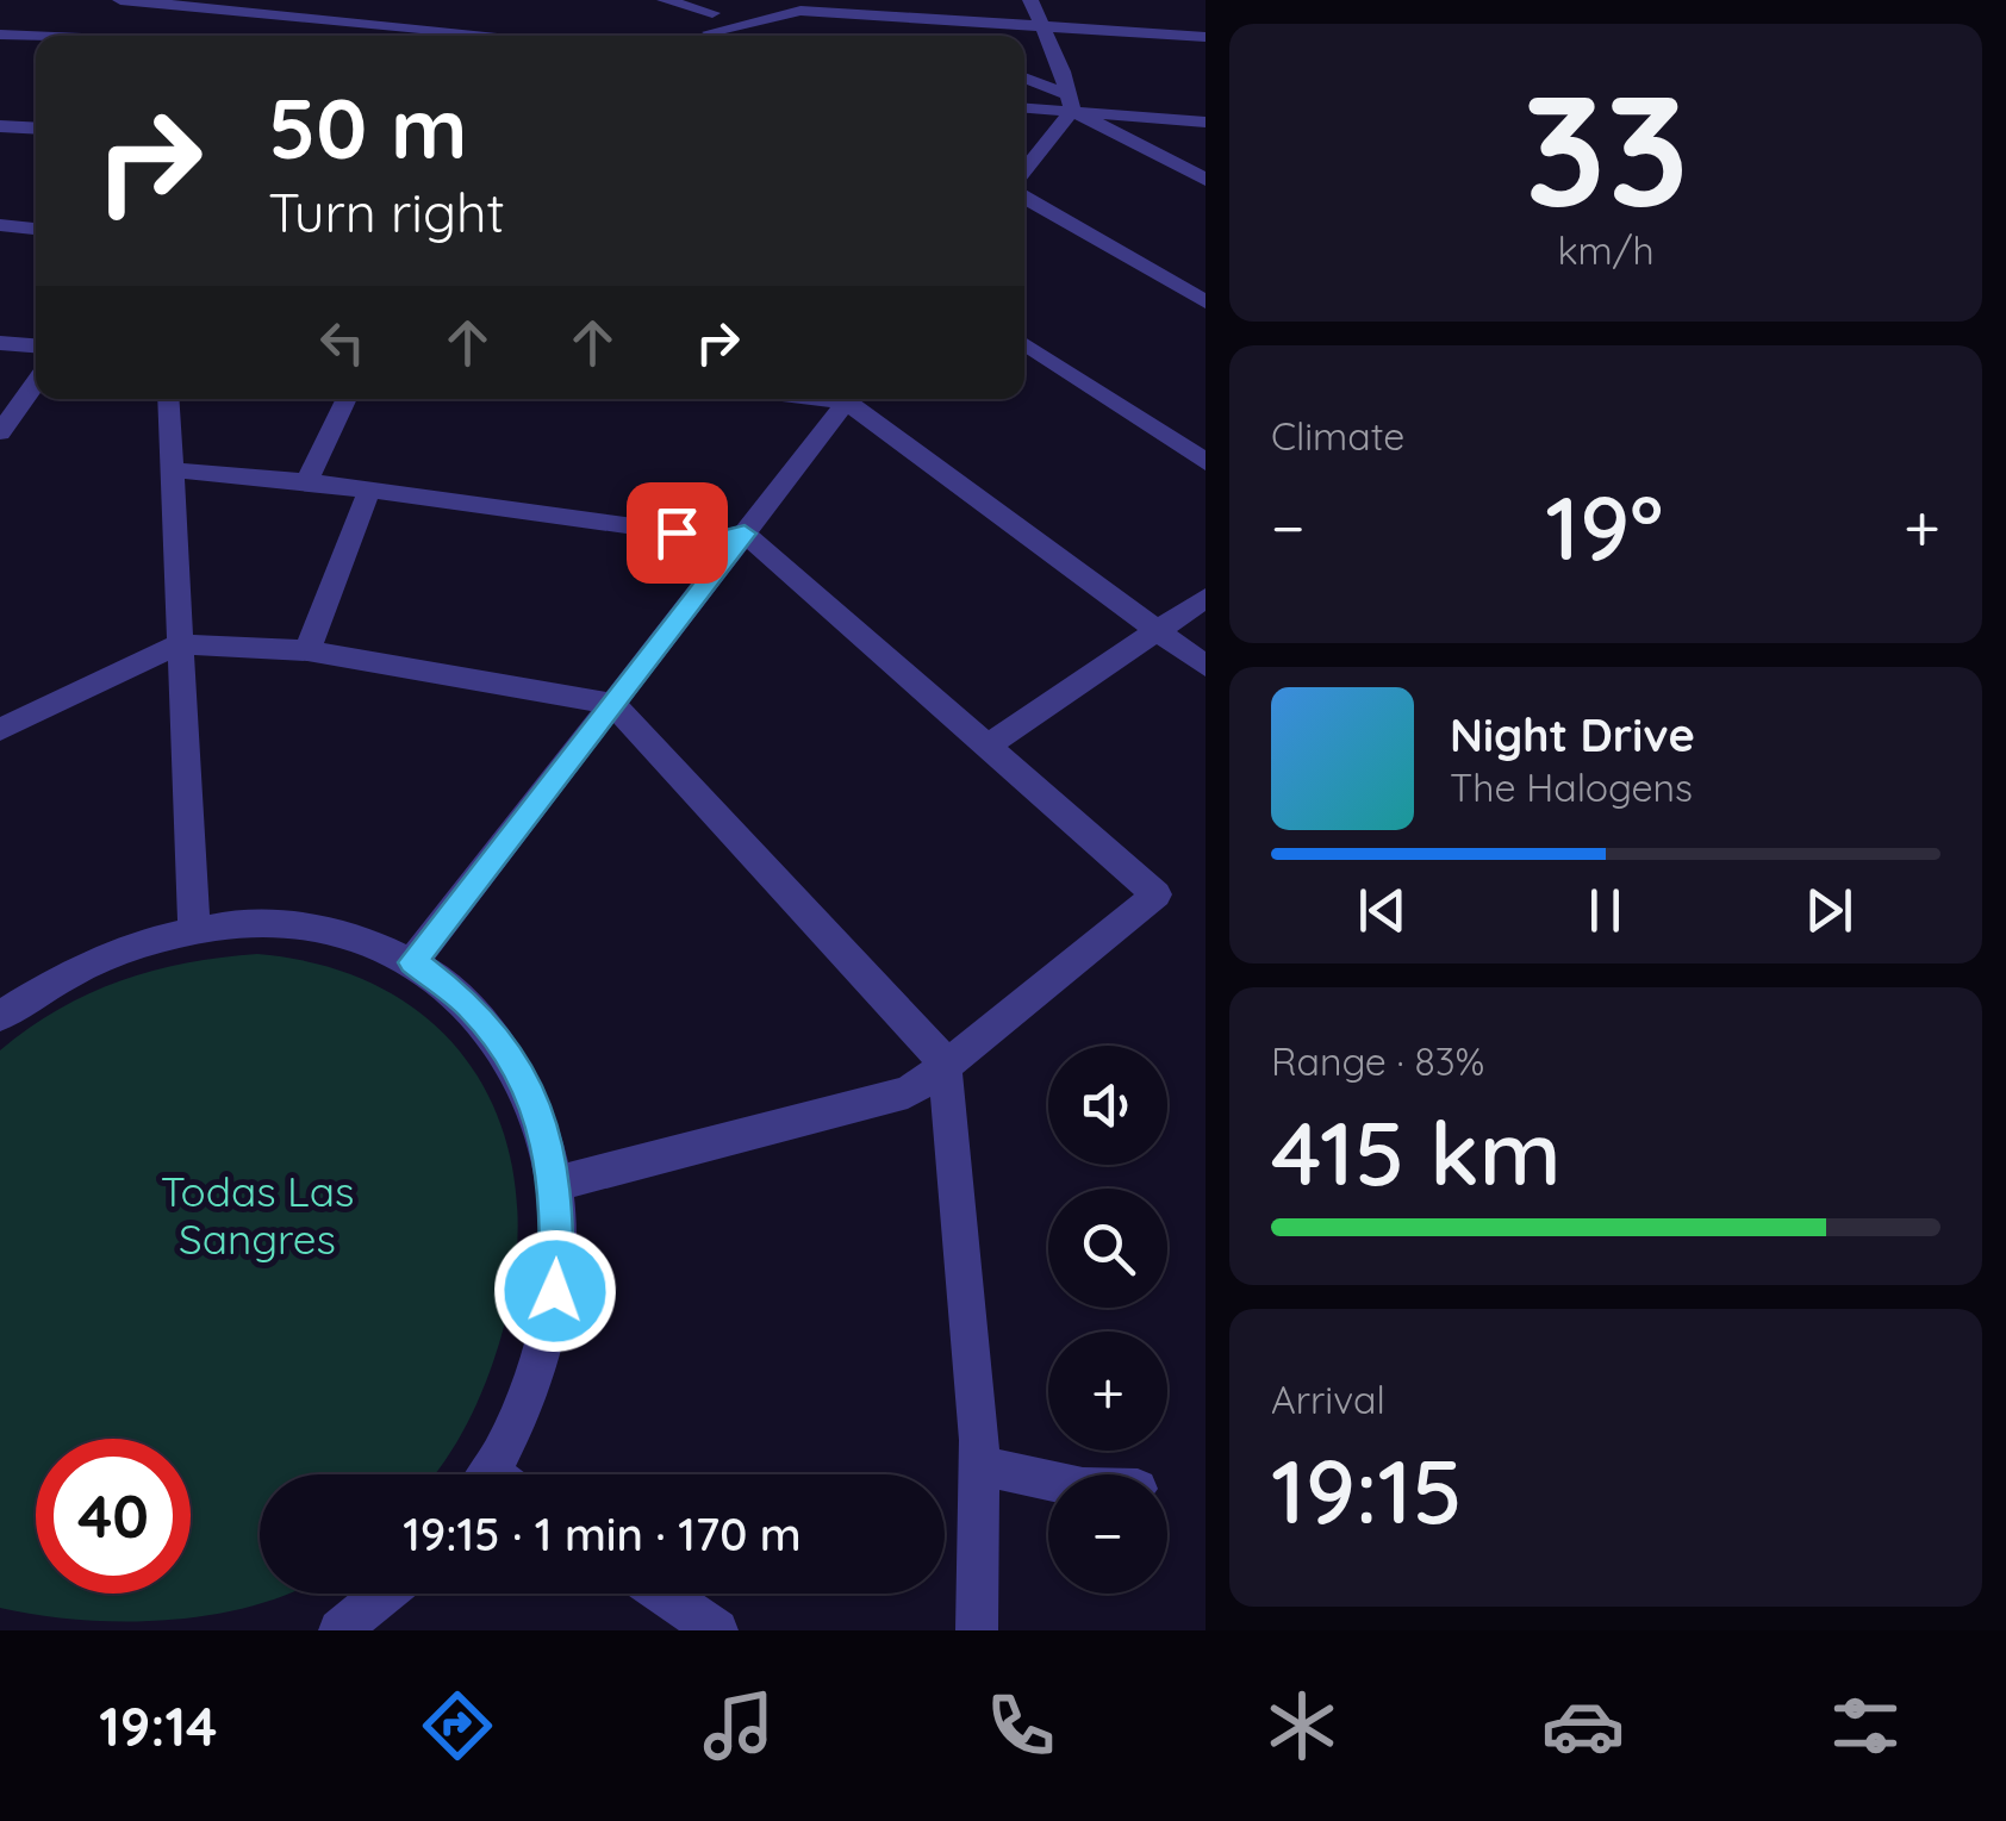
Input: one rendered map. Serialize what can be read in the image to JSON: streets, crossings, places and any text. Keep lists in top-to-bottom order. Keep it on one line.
{"parks":["Todas Las Sangres"],"page":{"tile":[["33","km/h"],"Climate",["Range · 83%","415 km"],["Arrival","19:15"]],"turn":["50 m","Turn right"],"heat":["−","19°","+"],"song":["Night Drive","The Halogens"],"map_buttons":["+","−"],"limit":"40","trip":"19:15 · 1 min · 170 m","tabs":"19:14"}}
